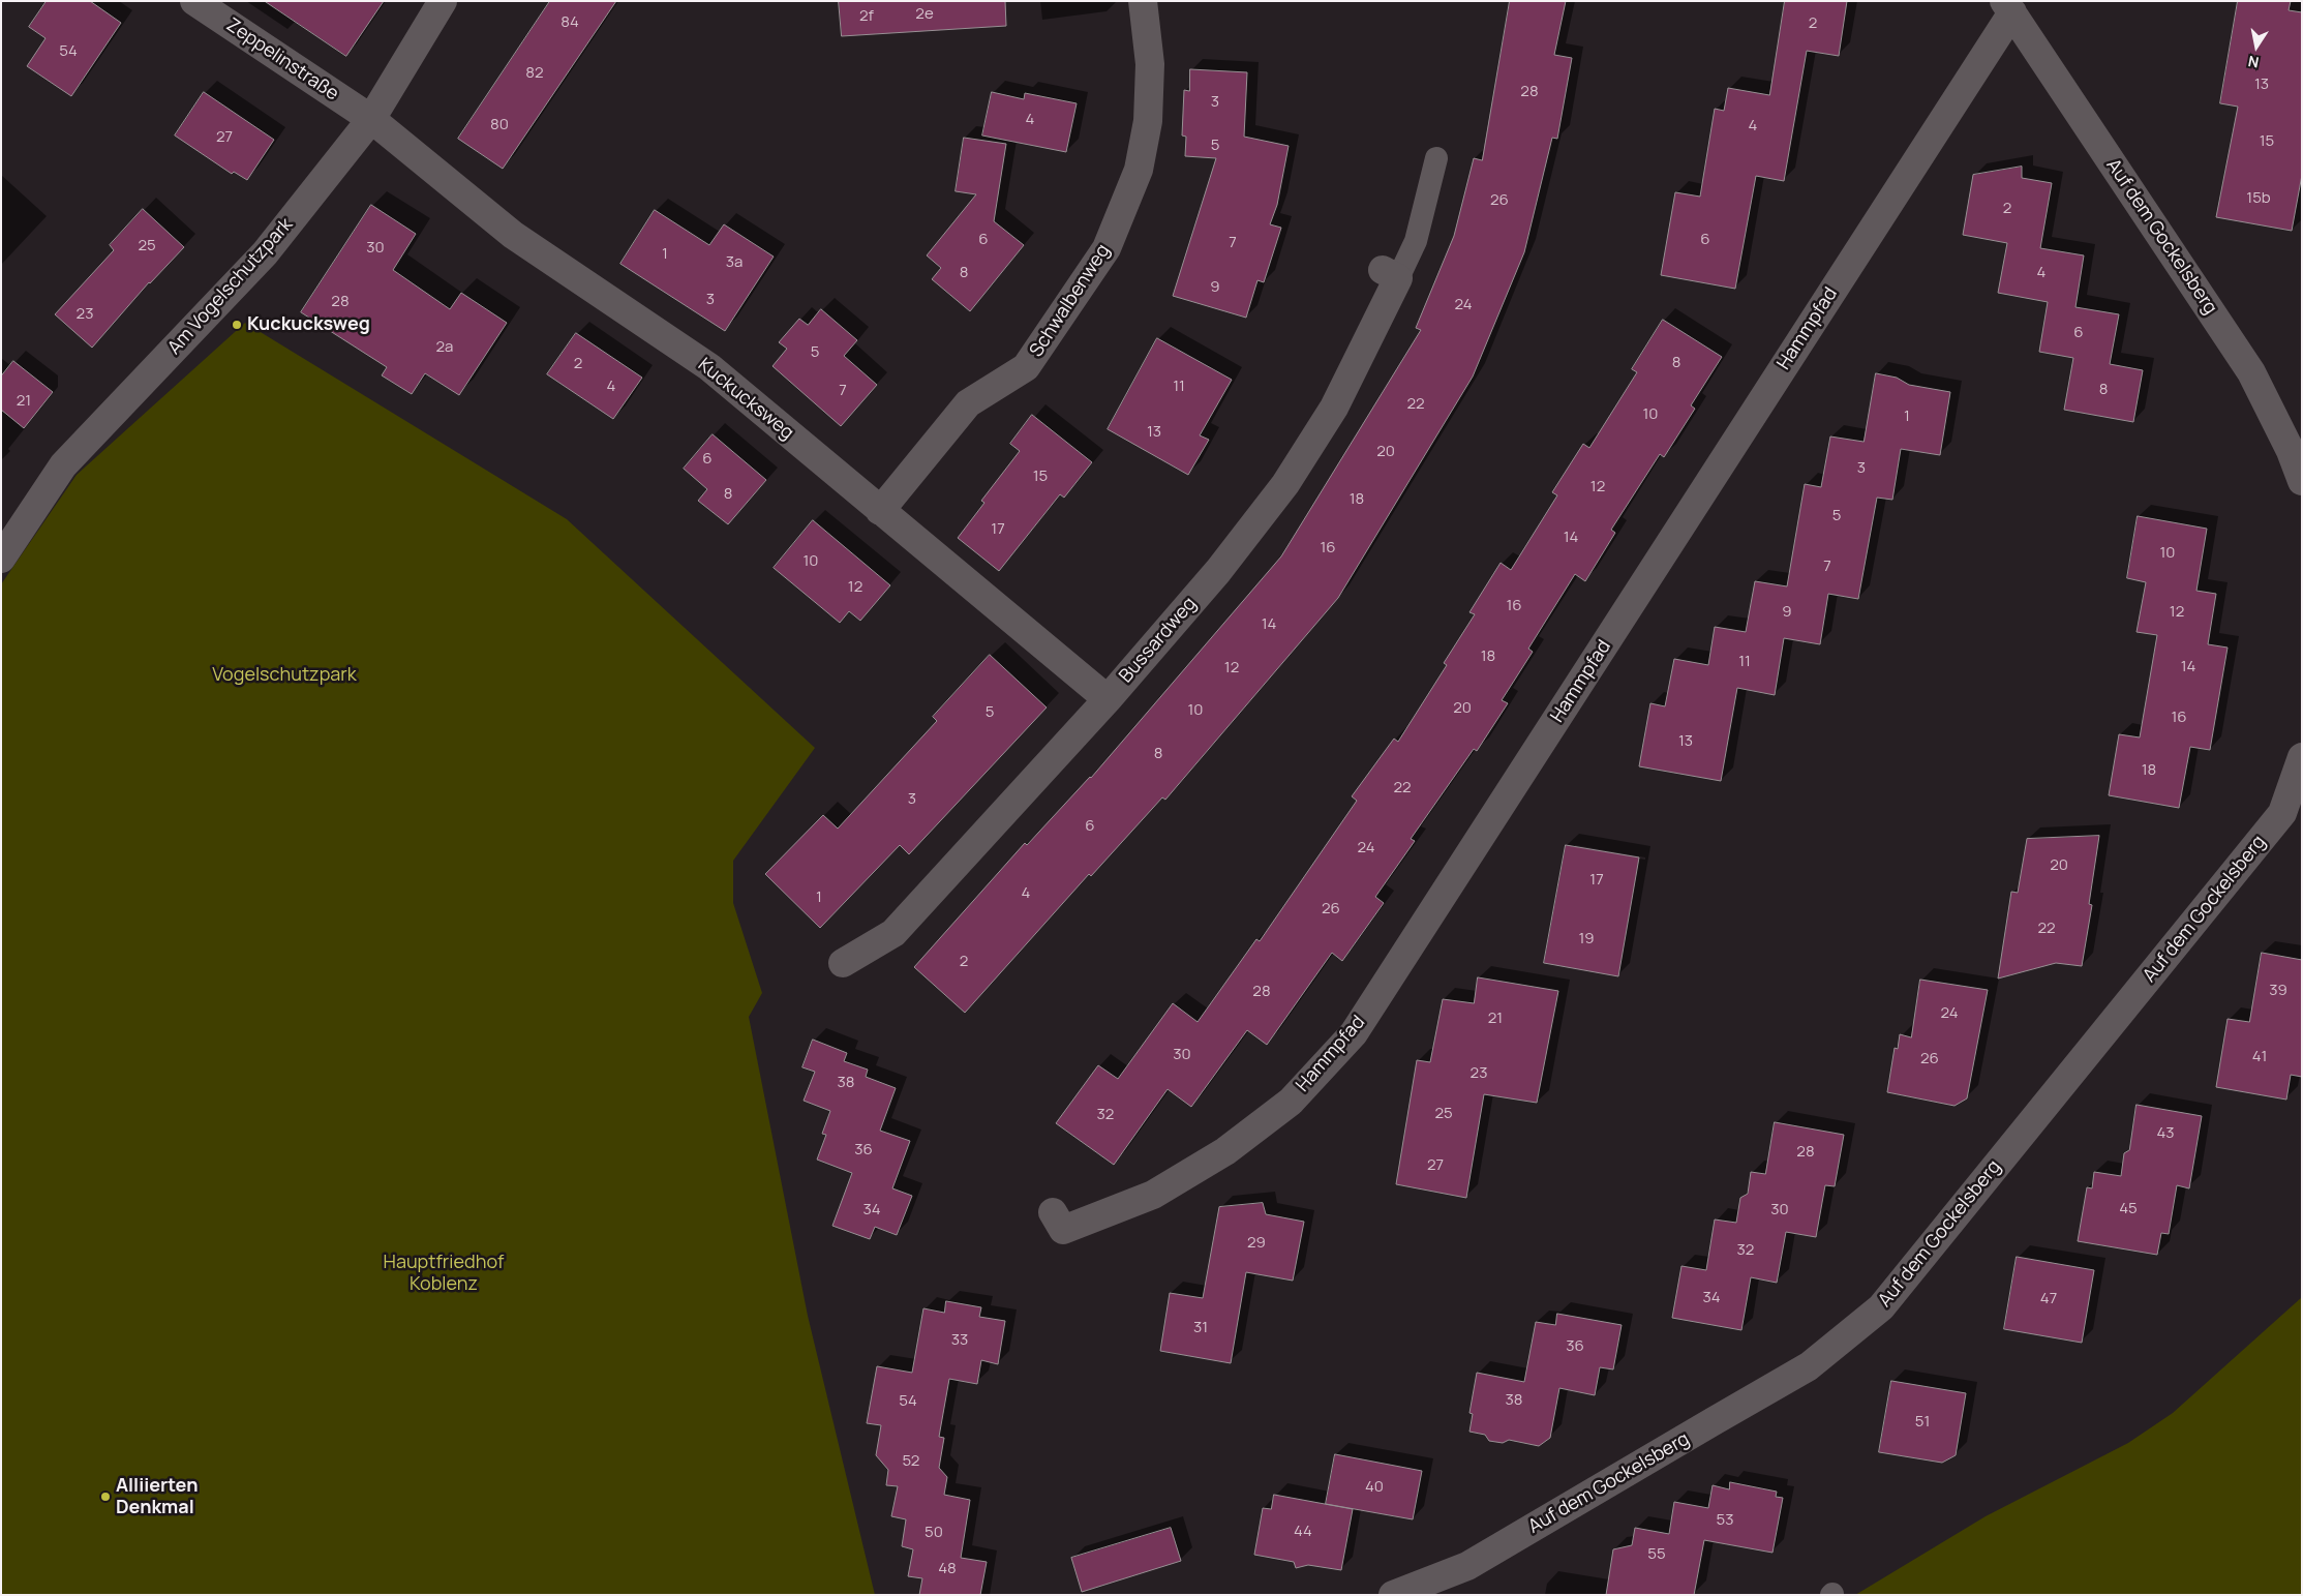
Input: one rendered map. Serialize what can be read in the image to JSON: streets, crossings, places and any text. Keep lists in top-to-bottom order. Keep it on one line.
{"streets":{"street":["Zeppelinstraße","Auf dem Gockelsberg","Am Vogelschutzpark","Schwalbenweg","Hammpfad","Kuckucksweg","Bussardweg"]},"crossings":[["Zeppelinstraße","Am Vogelschutzpark"],["Zeppelinstraße","Kuckucksweg"],["Auf dem Gockelsberg","Hammpfad"],["Am Vogelschutzpark","Kuckucksweg"],["Schwalbenweg","Kuckucksweg"],["Kuckucksweg","Bussardweg"]],"parks":["Vogelschutzpark","Hauptfriedhof Koblenz"],"places":["Kuckucksweg","Alliierten Denkmal"],"house_numbers":["2e","2f","84","2","54","82","13","28","3","4","80","4","27","15","5","15b","26","2","6","6","7","25","30","1","3a","8","4","9","3","28","24","23","6","2a","5","8","2","4","11","8","7","21","22","10","1","13","20","6","3","15","12","8","18","5","17","14","16","10","10","7","12","16","9","12","14","18","11","14","12","20","10","5","16","13","8","18","22","3","6","24","20","17","4","1","26","22","19","2","39","28","24","21","30","41","26","23","38","25","32","43","36","28","27","45","34","30","29","32","34","47","31","33","36","38","54","51","52","40","53","44","50","55","48"],"north":"bottom"}
